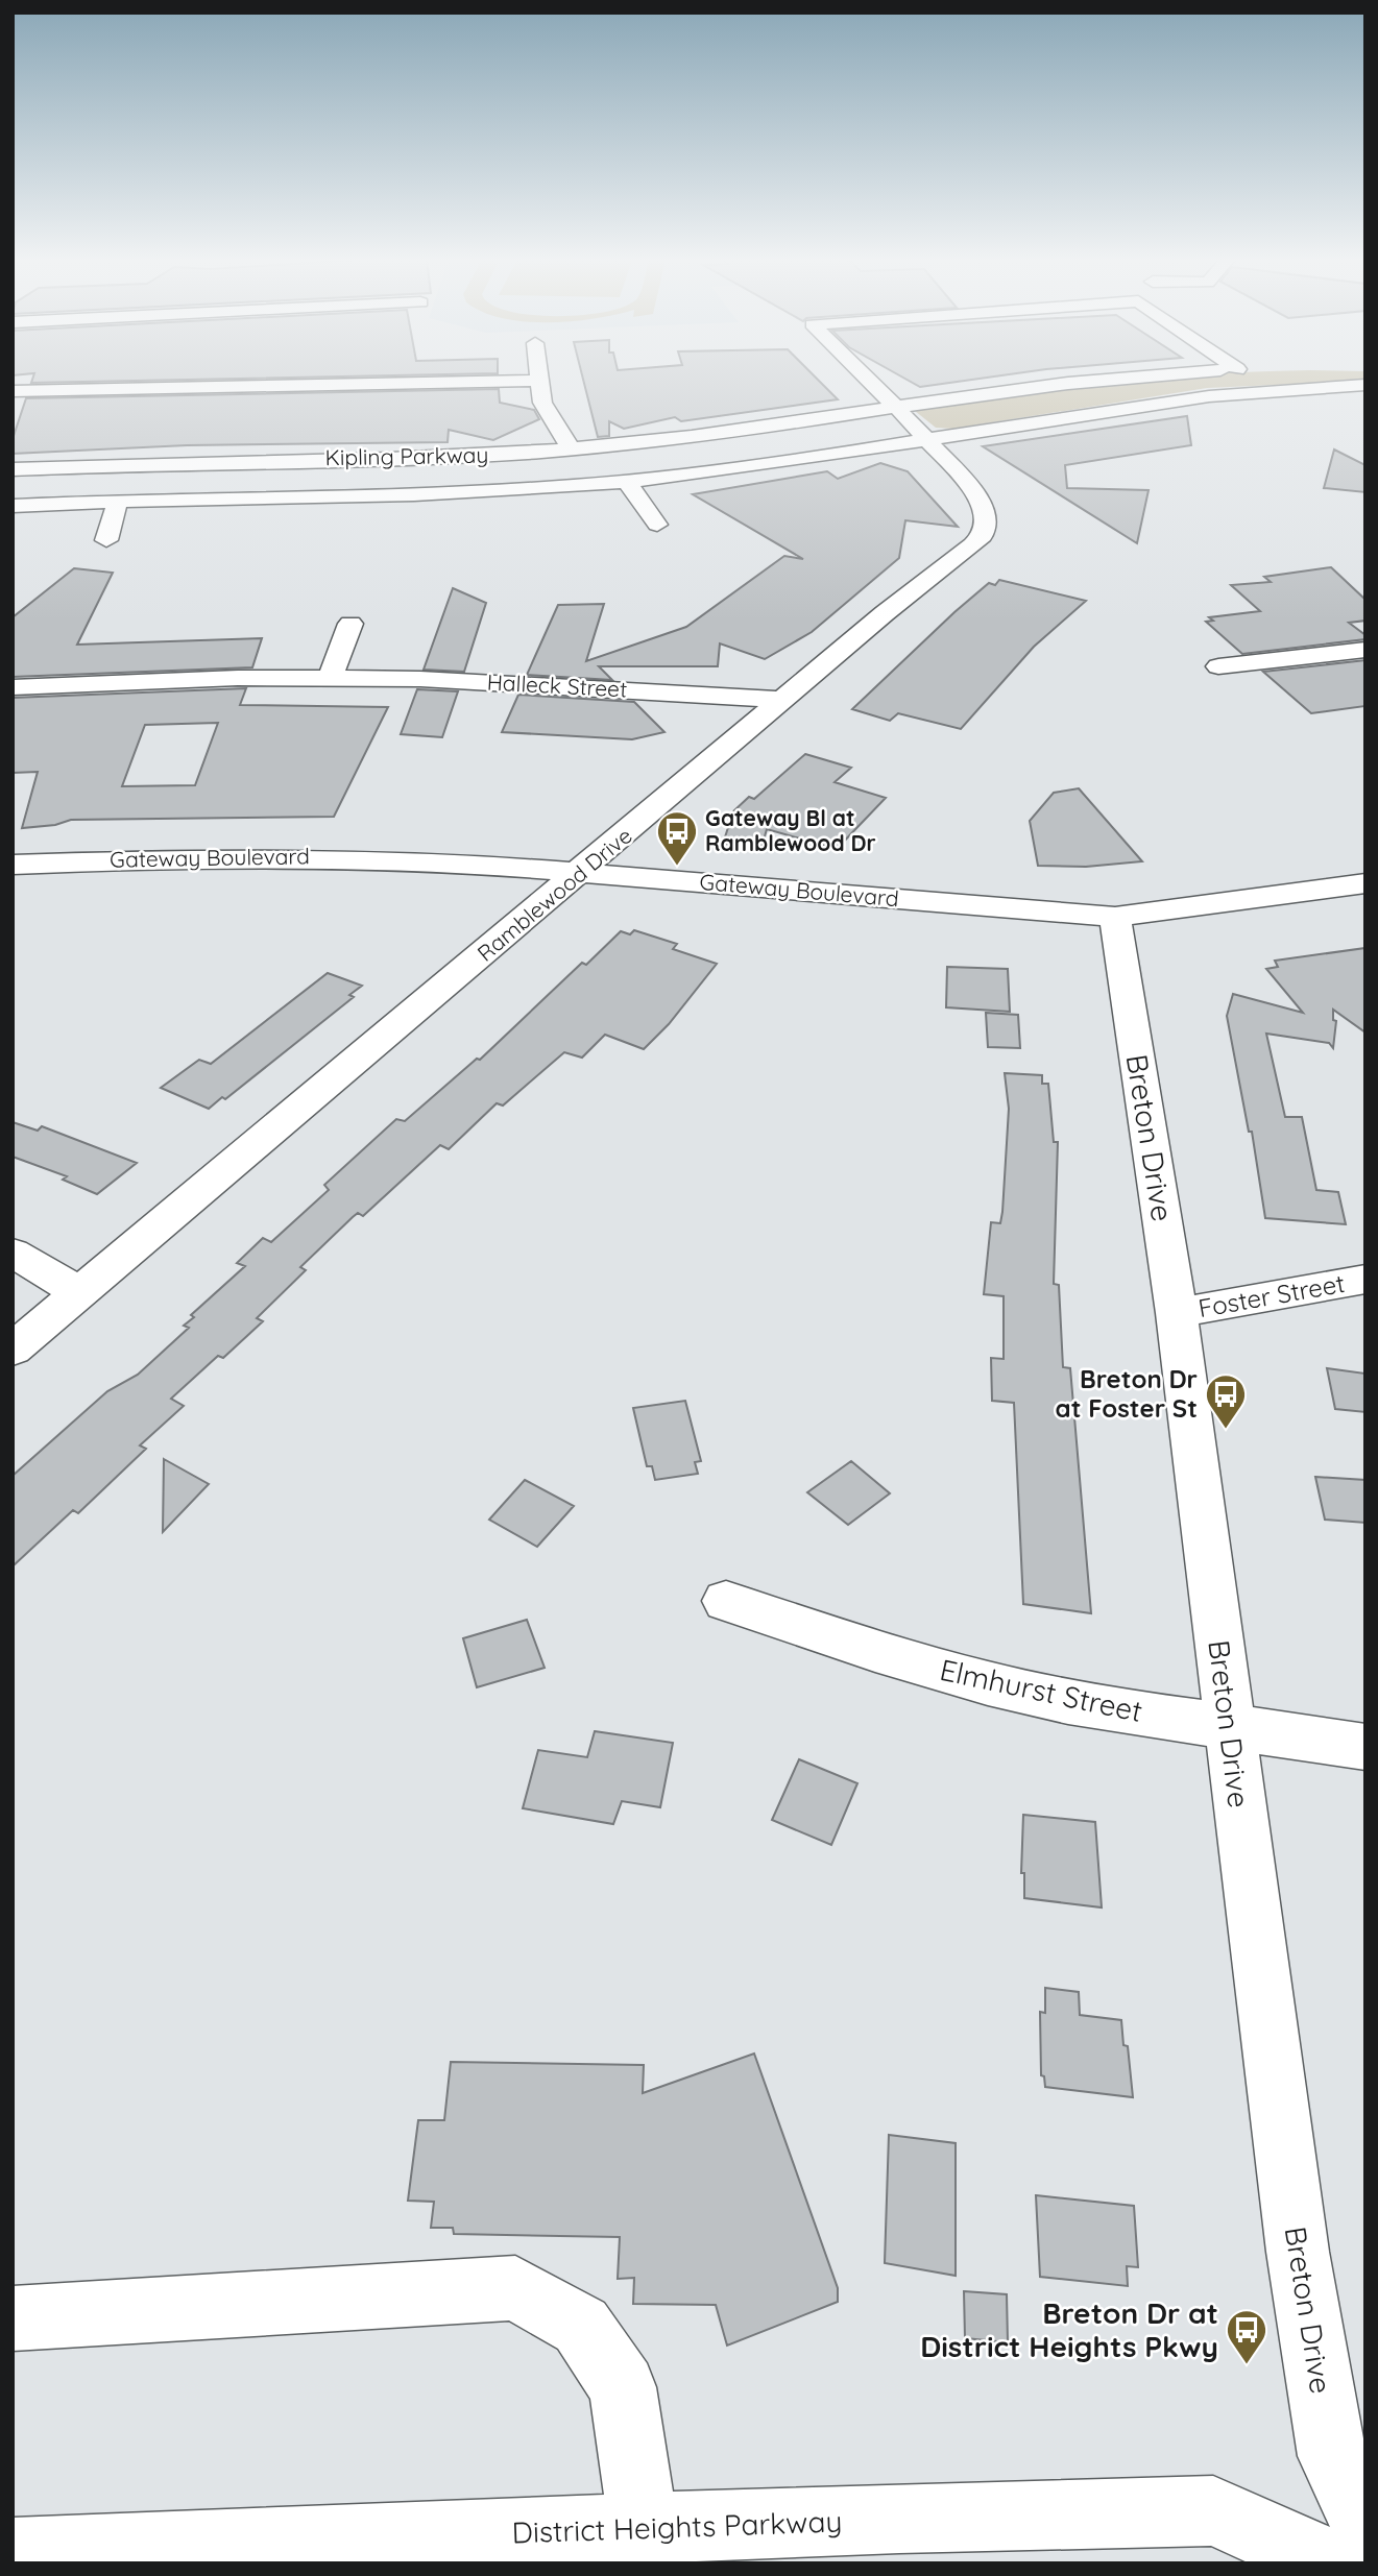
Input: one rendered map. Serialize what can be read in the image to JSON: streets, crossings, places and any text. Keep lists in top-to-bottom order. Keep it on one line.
{"streets":{"street":["Kipling Parkway","Halleck Street","Gateway Boulevard","Ramblewood Drive","Breton Drive","Foster Street","Elmhurst Street","District Heights Parkway"]},"crossings":[["Kipling Parkway","Ramblewood Drive"],["Halleck Street","Ramblewood Drive"],["Gateway Boulevard","Ramblewood Drive"],["Gateway Boulevard","Breton Drive"],["Breton Drive","Foster Street"],["Breton Drive","Elmhurst Street"]],"places":{"bus stop":["Gateway Bl at Ramblewood Dr","Breton Dr at Foster St","Breton Dr at District Heights Pkwy"]}}
